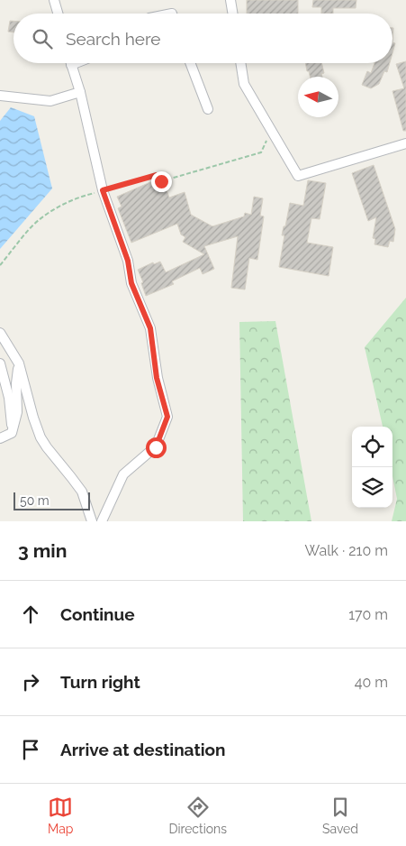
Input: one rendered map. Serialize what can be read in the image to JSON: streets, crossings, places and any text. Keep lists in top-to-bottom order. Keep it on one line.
{"scale_bar":"50 m","north":"left","page":{"search":"Search here","scale":"50 m","heading":["3 min","Walk · 210 m"],"list":[["Continue","170 m"],["Turn right","40 m"],"Arrive at destination"],"nav":["Map","Directions","Saved"]}}
